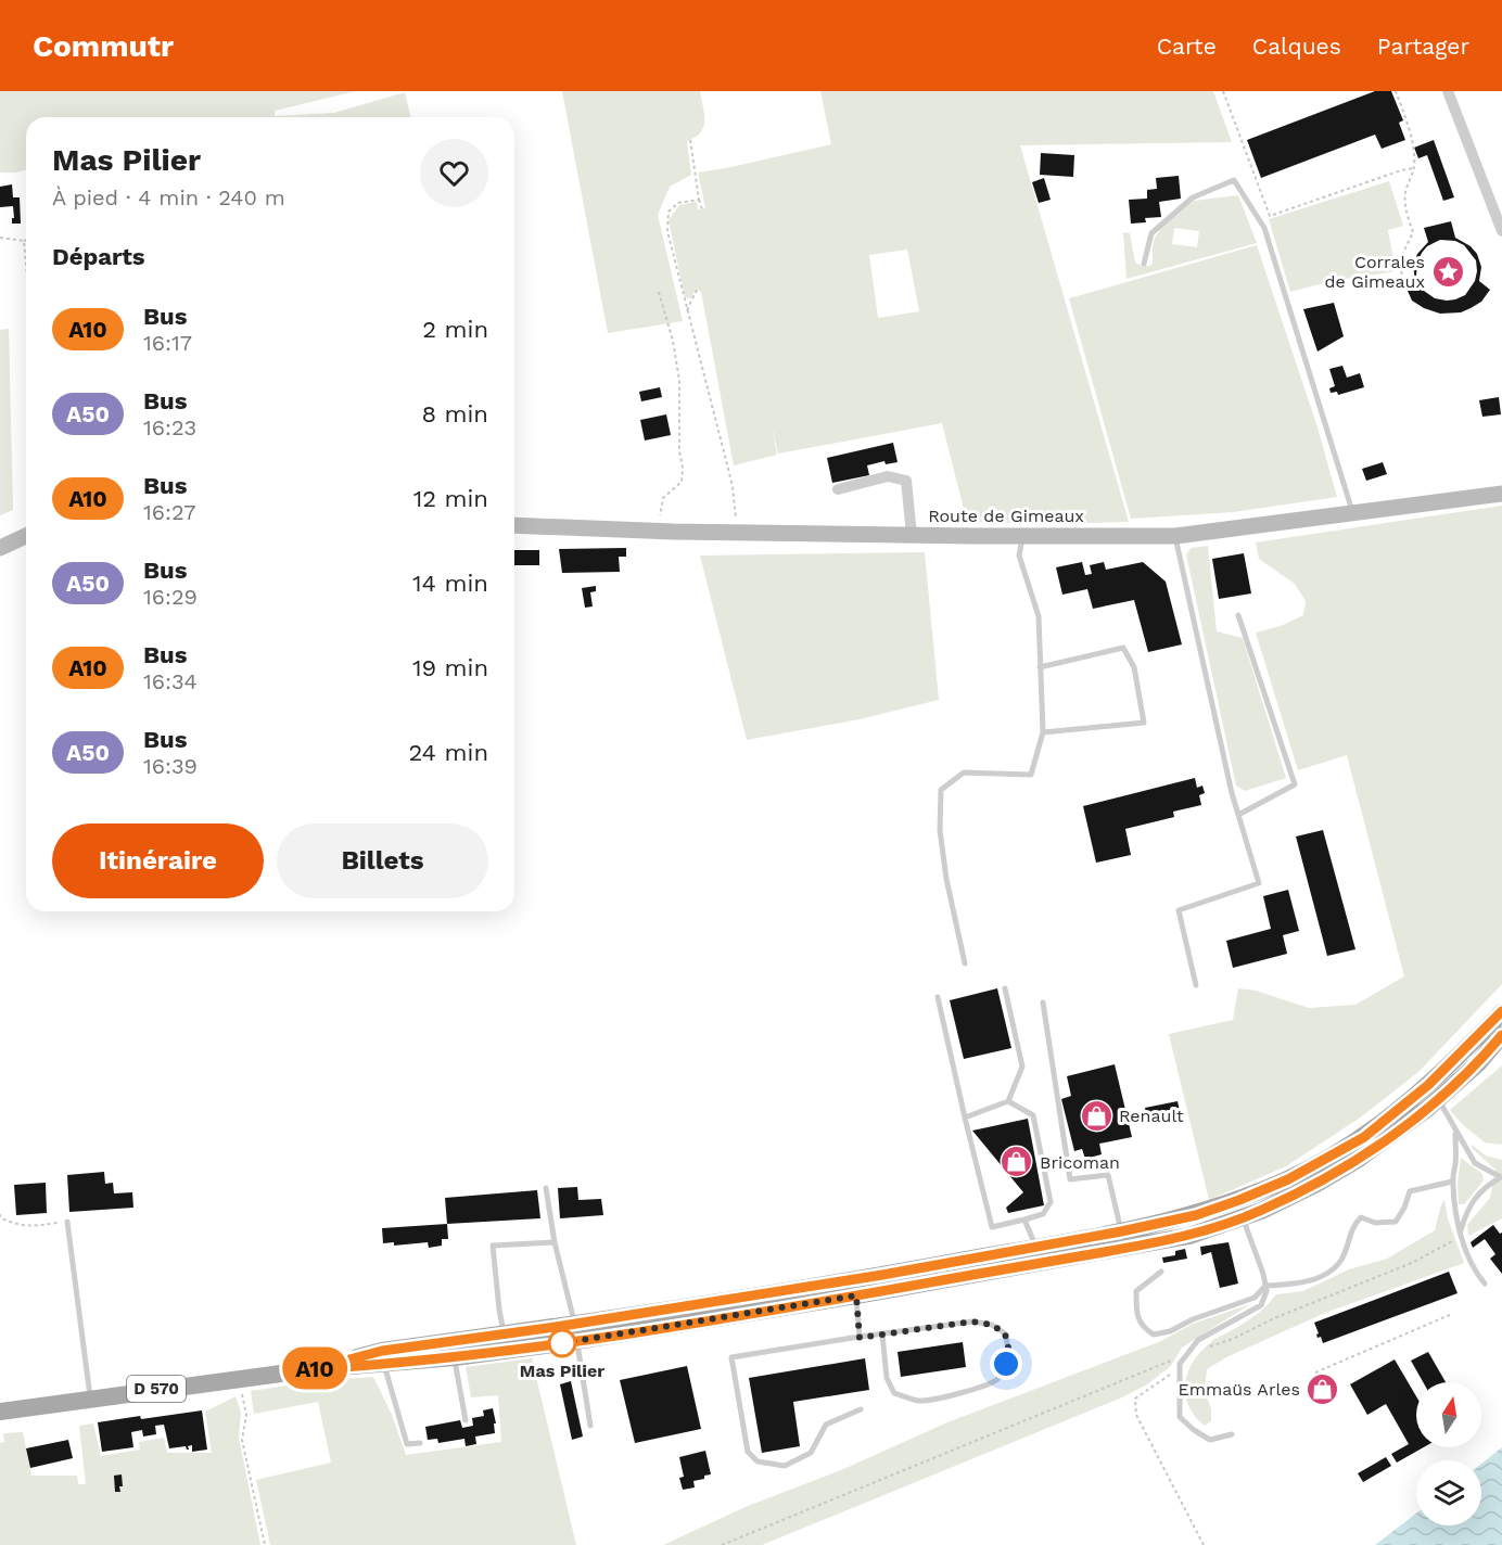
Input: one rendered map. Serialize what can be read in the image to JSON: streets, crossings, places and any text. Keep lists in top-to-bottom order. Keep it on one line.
{"streets":{"main road":["D 570"],"street":["Route de Gimeaux"]},"places":{"place":["Corrales de Gimeaux"],"shop":["Renault","Bricoman","Emmaüs Arles"],"other":["Mas Pilier"]},"lines":["bus line A10"],"north":"top","page":{"header":"Commutr","nav":["Carte","Calques","Partager"],"on_map":"A10","heading":[["Mas Pilier","À pied · 4 min · 240 m"],"Départs"],"list":[{"mark":"A10","name":"Bus","note":"16:17","value":"2 min"},{"mark":"A50","name":"Bus","note":"16:23","value":"8 min"},{"mark":"A10","name":"Bus","note":"16:27","value":"12 min"},{"mark":"A50","name":"Bus","note":"16:29","value":"14 min"},{"mark":"A10","name":"Bus","note":"16:34","value":"19 min"},{"mark":"A50","name":"Bus","note":"16:39","value":"24 min"}],"buttons":["Itinéraire","Billets"]}}
